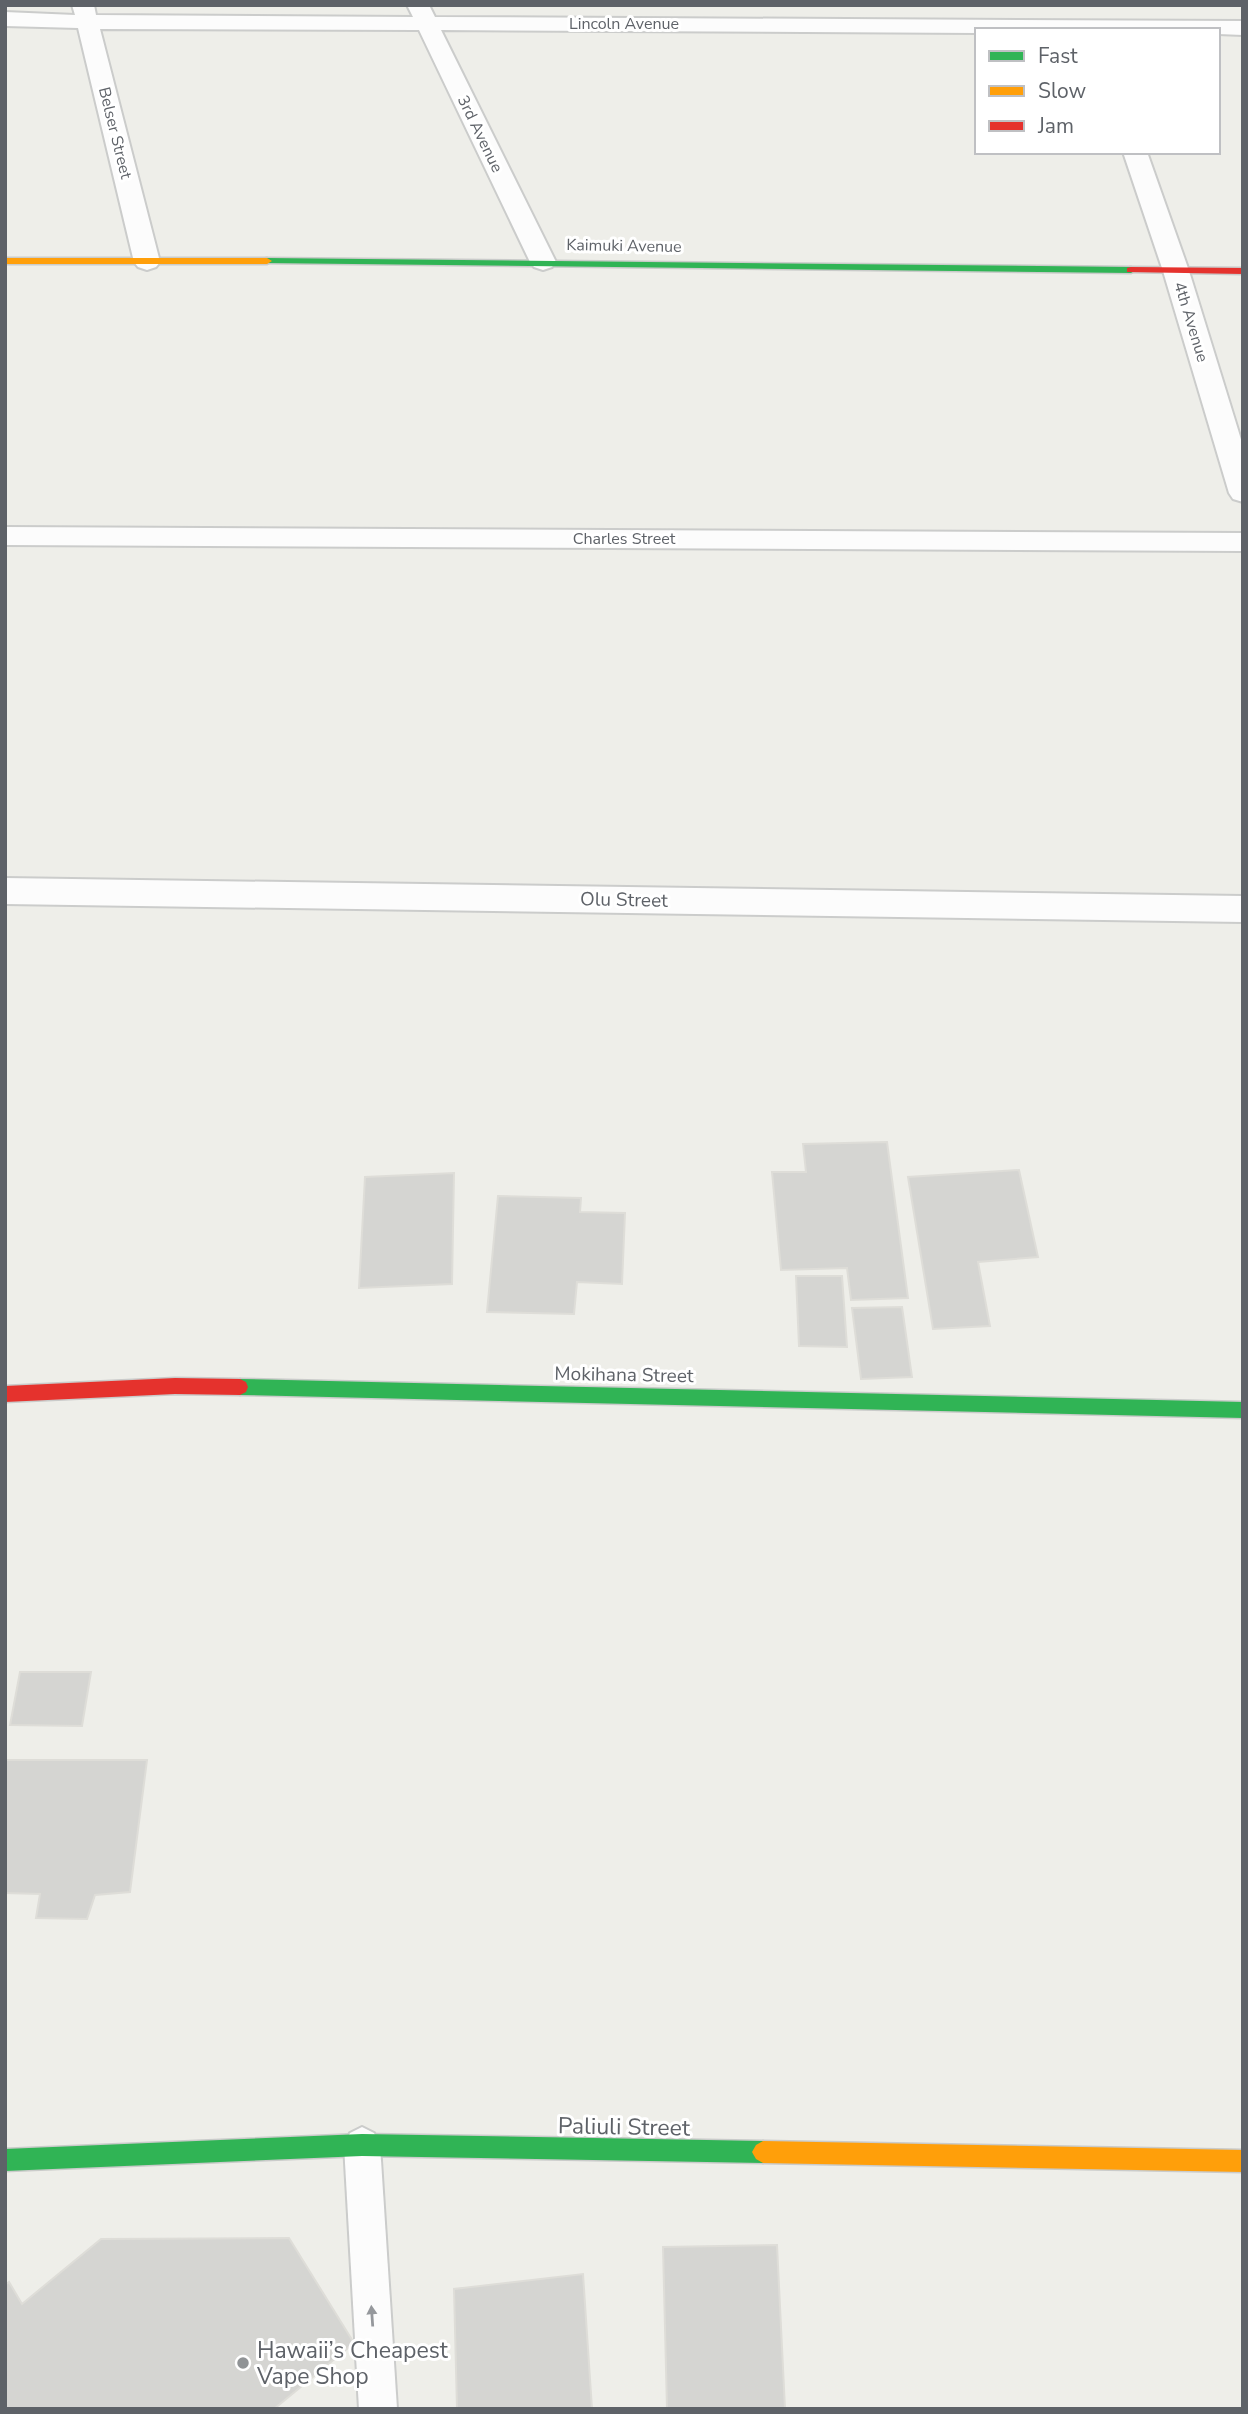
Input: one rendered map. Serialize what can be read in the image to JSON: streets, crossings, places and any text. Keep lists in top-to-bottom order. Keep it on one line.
{"streets":{"street":["Lincoln Avenue","Belser Street","3rd Avenue","Kaimuki Avenue","4th Avenue","Charles Street","Olu Street","Mokihana Street","Paliuli Street"]},"crossings":[["Lincoln Avenue","Belser Street"],["Lincoln Avenue","3rd Avenue"],["Belser Street","Kaimuki Avenue"],["3rd Avenue","Kaimuki Avenue"],["Kaimuki Avenue","4th Avenue"]],"places":["Hawaii’s Cheapest Vape Shop"],"legend":["Fast","Slow","Jam"]}
